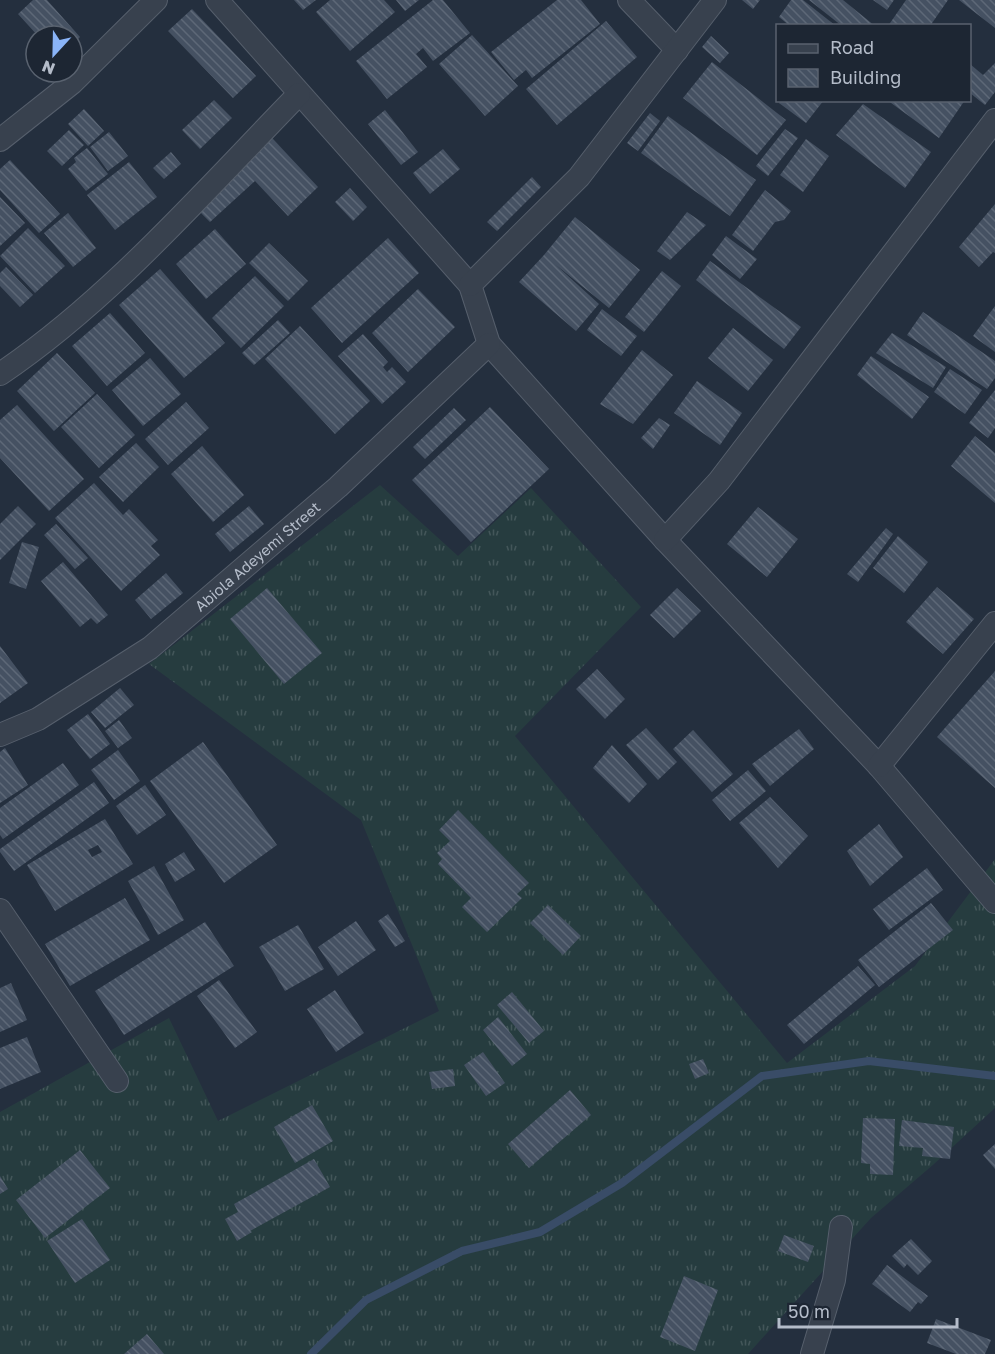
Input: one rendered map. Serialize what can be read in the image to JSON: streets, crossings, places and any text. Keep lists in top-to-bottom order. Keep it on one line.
{"streets":{"street":["Abiola Adeyemi Street"]},"legend":["Road","Building"],"scale_bar":"50 m","north":"bottom"}
